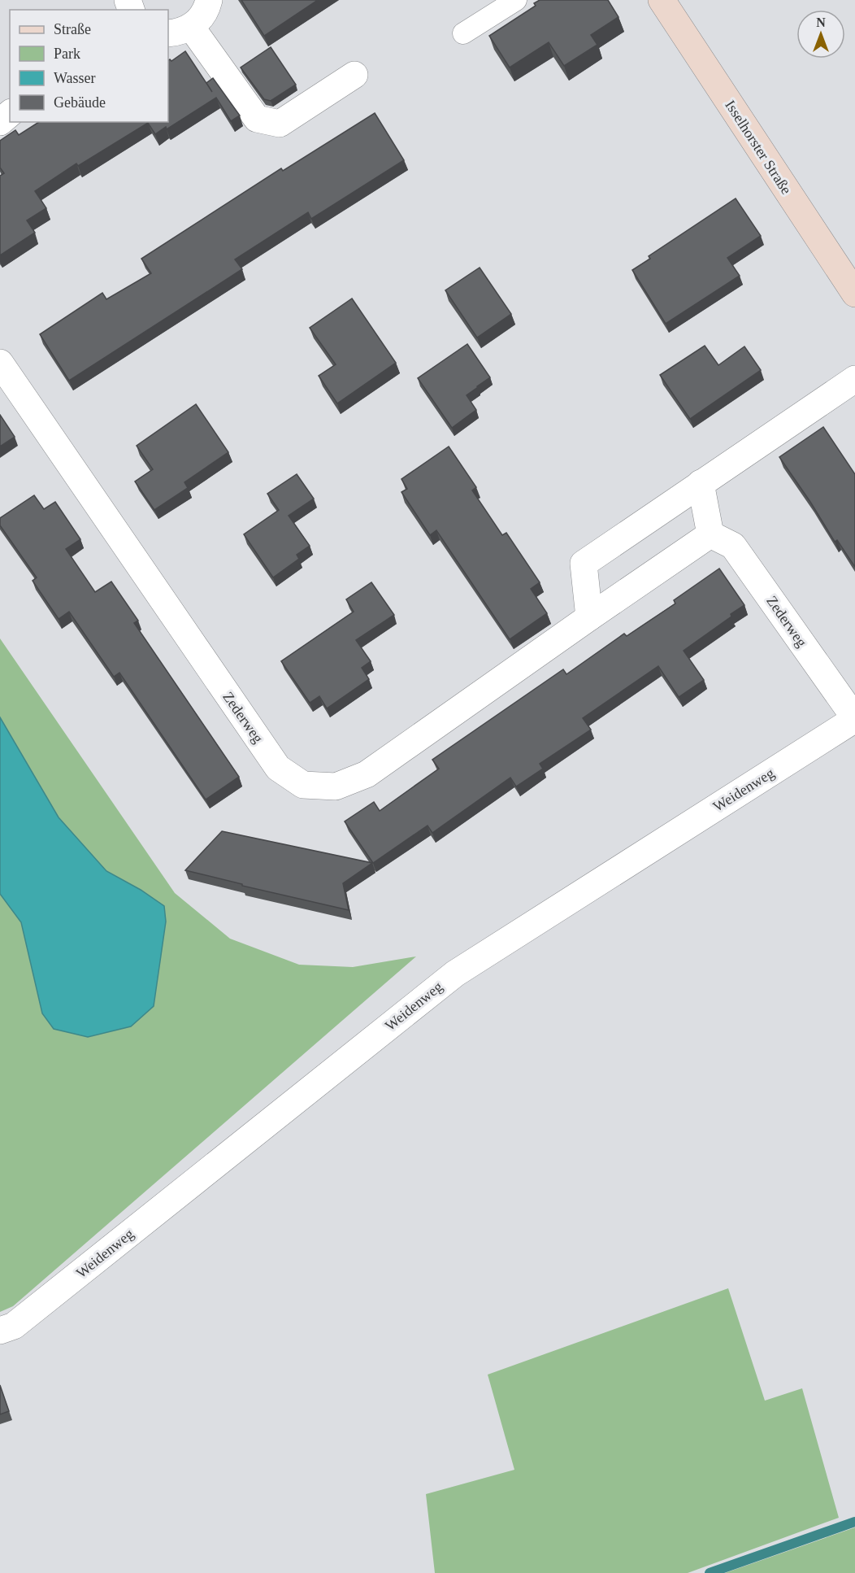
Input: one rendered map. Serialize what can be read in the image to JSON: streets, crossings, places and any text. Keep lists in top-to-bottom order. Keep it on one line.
{"streets":{"street":["Isselhorster Straße","Zederweg","Weidenweg"]},"crossings":[["Zederweg","Weidenweg"]],"legend":["Straße","Park","Wasser","Gebäude"],"north":"top"}
